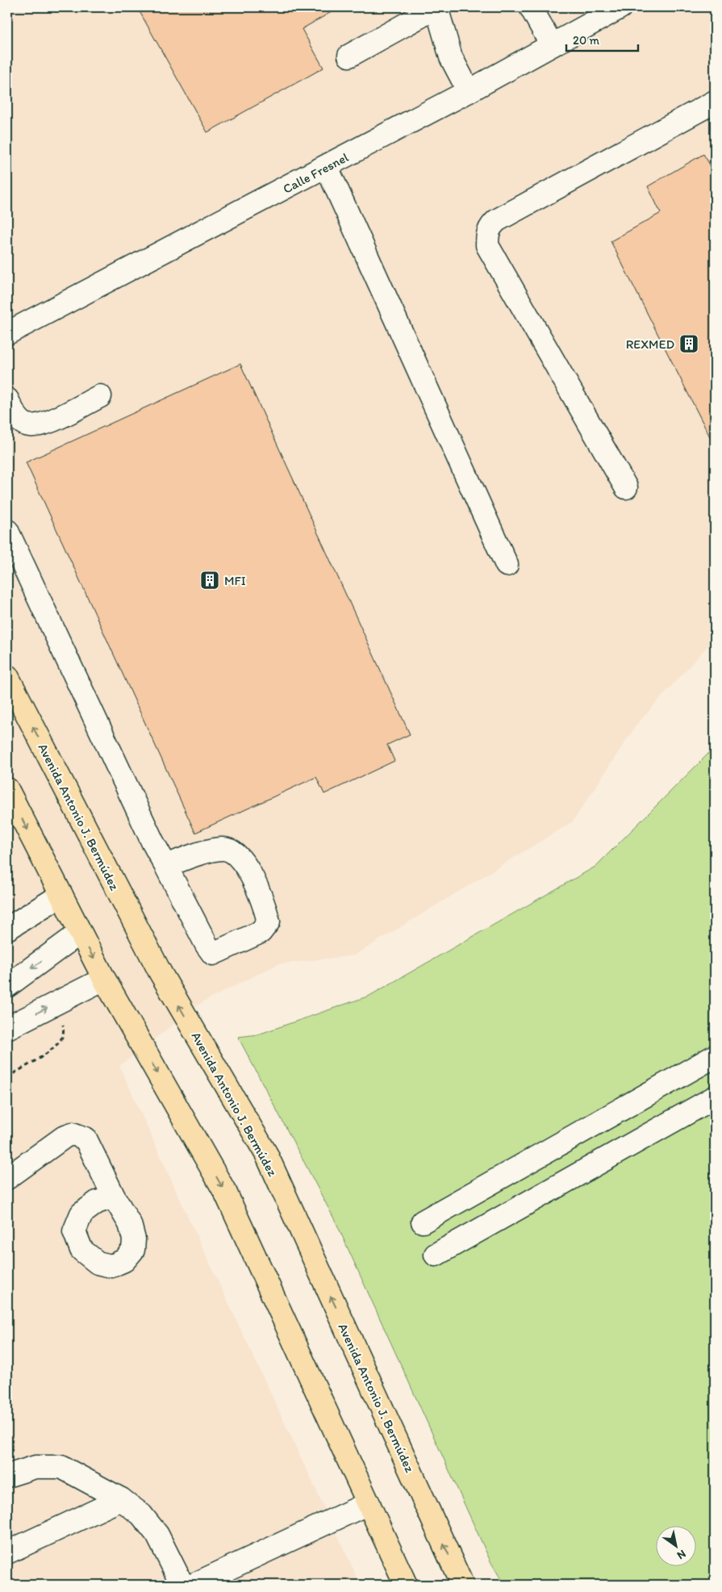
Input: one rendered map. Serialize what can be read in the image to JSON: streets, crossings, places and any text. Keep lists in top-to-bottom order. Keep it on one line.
{"streets":{"main road":["Avenida Antonio J. Bermúdez"],"street":["Calle Fresnel"]},"places":{"building":["REXMED","MFI"]},"scale_bar":"20 m","north":"bottom right"}
